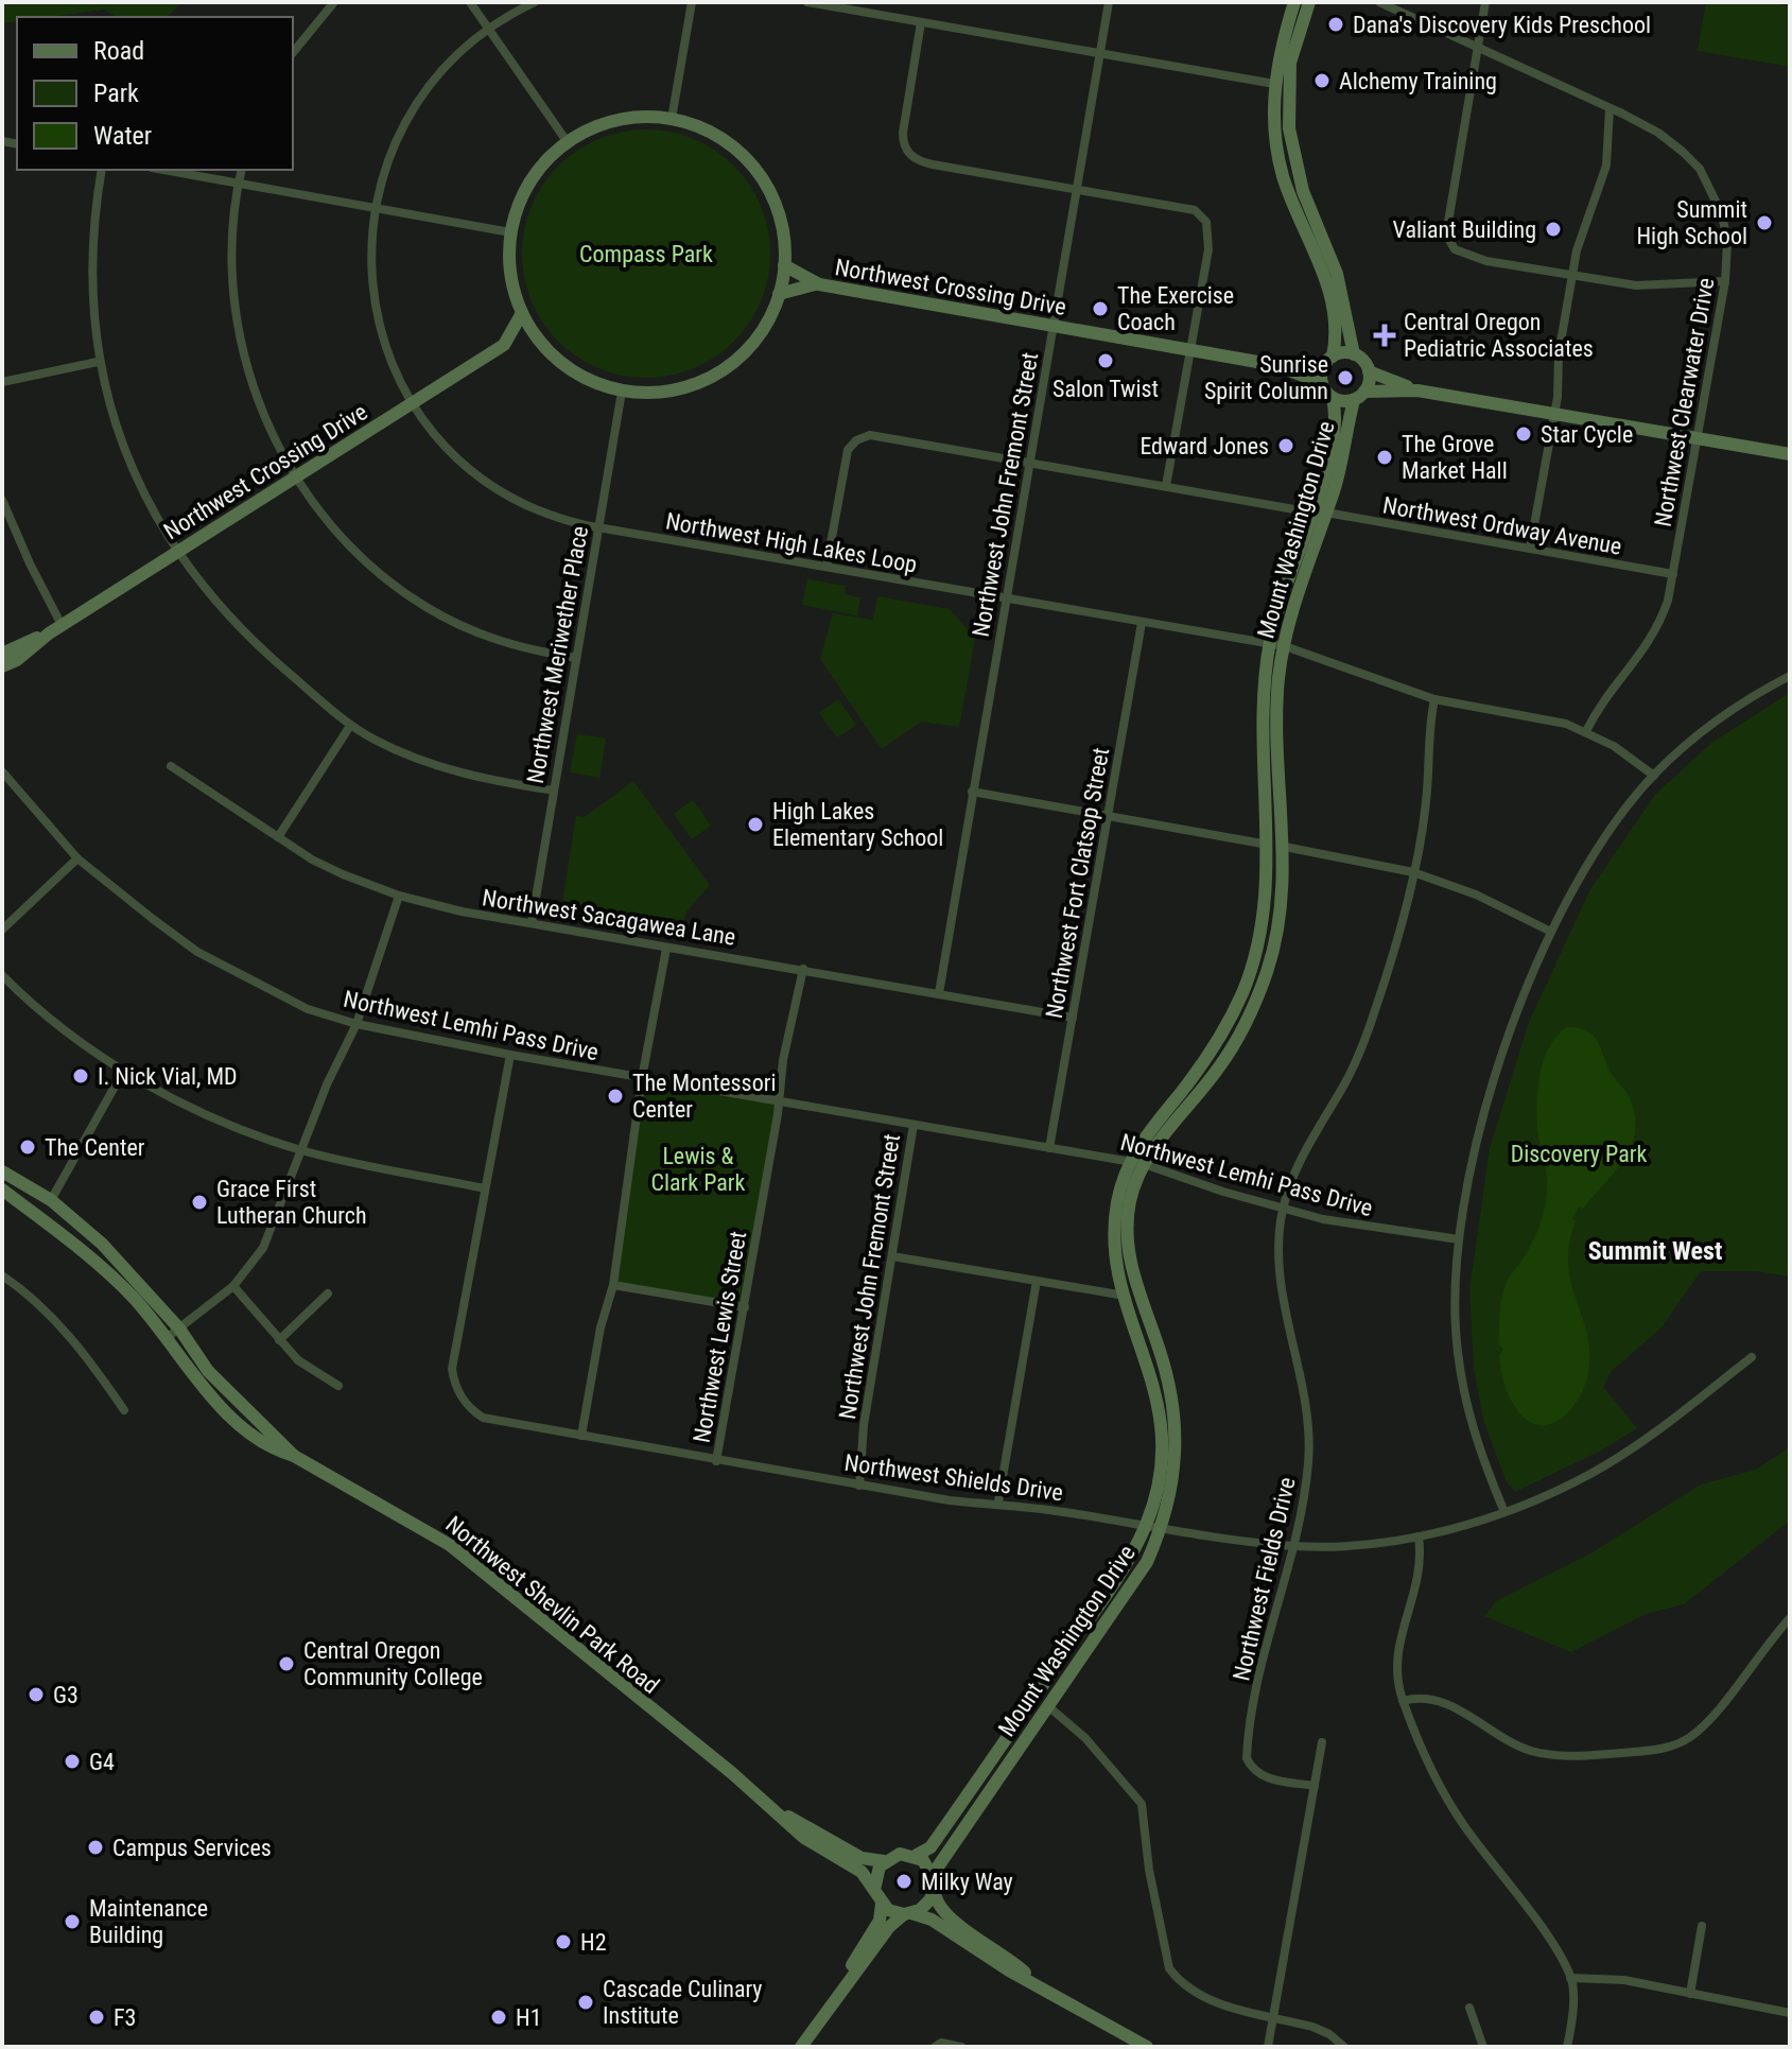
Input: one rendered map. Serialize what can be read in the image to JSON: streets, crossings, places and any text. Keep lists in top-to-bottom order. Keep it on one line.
{"streets":{"main road":["Northwest Crossing Drive","Mount Washington Drive","Northwest Shevlin Park Road"],"street":["Northwest Clearwater Drive","Northwest John Fremont Street","Northwest Ordway Avenue","Northwest High Lakes Loop","Northwest Meriwether Place","Northwest Fort Clatsop Street","Northwest Sacagawea Lane","Northwest Lemhi Pass Drive","Northwest Lewis Street","Northwest Shields Drive","Northwest Fields Drive"]},"crossings":[["Northwest Crossing Drive","Northwest John Fremont Street"],["Northwest Crossing Drive","Mount Washington Drive"],["Northwest Crossing Drive","Northwest High Lakes Loop"],["Northwest Crossing Drive","Northwest Meriwether Place"],["Northwest Clearwater Drive","Northwest Ordway Avenue"],["Northwest Clearwater Drive","Northwest High Lakes Loop"],["Northwest John Fremont Street","Northwest Ordway Avenue"],["Northwest John Fremont Street","Northwest High Lakes Loop"],["Northwest John Fremont Street","Northwest Sacagawea Lane"],["Northwest John Fremont Street","Northwest Lemhi Pass Drive"],["Northwest John Fremont Street","Northwest Shields Drive"],["Northwest Ordway Avenue","Mount Washington Drive"],["Northwest Ordway Avenue","Northwest High Lakes Loop"],["Mount Washington Drive","Northwest High Lakes Loop"],["Mount Washington Drive","Northwest Lemhi Pass Drive"],["Mount Washington Drive","Northwest Shields Drive"],["Mount Washington Drive","Northwest Shevlin Park Road"],["Northwest High Lakes Loop","Northwest Meriwether Place"],["Northwest High Lakes Loop","Northwest Fort Clatsop Street"],["Northwest High Lakes Loop","Northwest Fields Drive"],["Northwest Meriwether Place","Northwest Sacagawea Lane"],["Northwest Fort Clatsop Street","Northwest Sacagawea Lane"],["Northwest Fort Clatsop Street","Northwest Lemhi Pass Drive"],["Northwest Sacagawea Lane","Northwest Lewis Street"],["Northwest Lemhi Pass Drive","Northwest Lewis Street"],["Northwest Lemhi Pass Drive","Northwest Shields Drive"],["Northwest Lemhi Pass Drive","Northwest Fields Drive"],["Northwest Lewis Street","Northwest Shields Drive"],["Northwest Shields Drive","Northwest Fields Drive"]],"districts":["Summit West"],"parks":["Compass Park","Discovery Park","Lewis & Clark Park"],"places":{"other":["Dana's Discovery Kids Preschool","Alchemy Training","Summit High School","Valiant Building","The Exercise Coach","Salon Twist","Sunrise Spirit Column","Star Cycle","Edward Jones","The Grove Market Hall","High Lakes Elementary School","I. Nick Vial, MD","The Montessori Center","The Center","Grace First Lutheran Church","Central Oregon Community College","G3","G4","Campus Services","Milky Way","Maintenance Building","H2","Cascade Culinary Institute","F3","H1"],"health":["Central Oregon Pediatric Associates"]},"legend":["Road","Park","Water"]}
